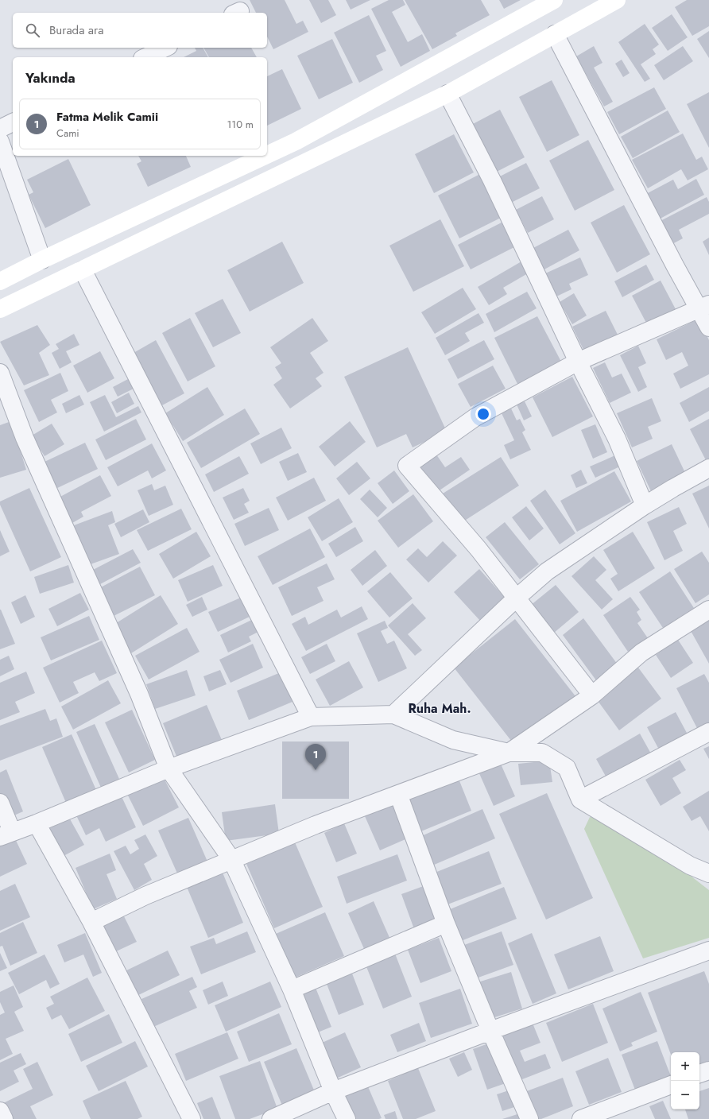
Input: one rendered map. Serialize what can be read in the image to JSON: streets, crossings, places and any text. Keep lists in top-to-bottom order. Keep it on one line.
{"districts":["Ruha Mah."],"page":{"search":"Burada ara","heading":"Yakında","list":[{"mark":"1","name":"Fatma Melik Camii","note":"Cami","value":"110 m"}],"pins":"1","map_buttons":["+","−"]}}
